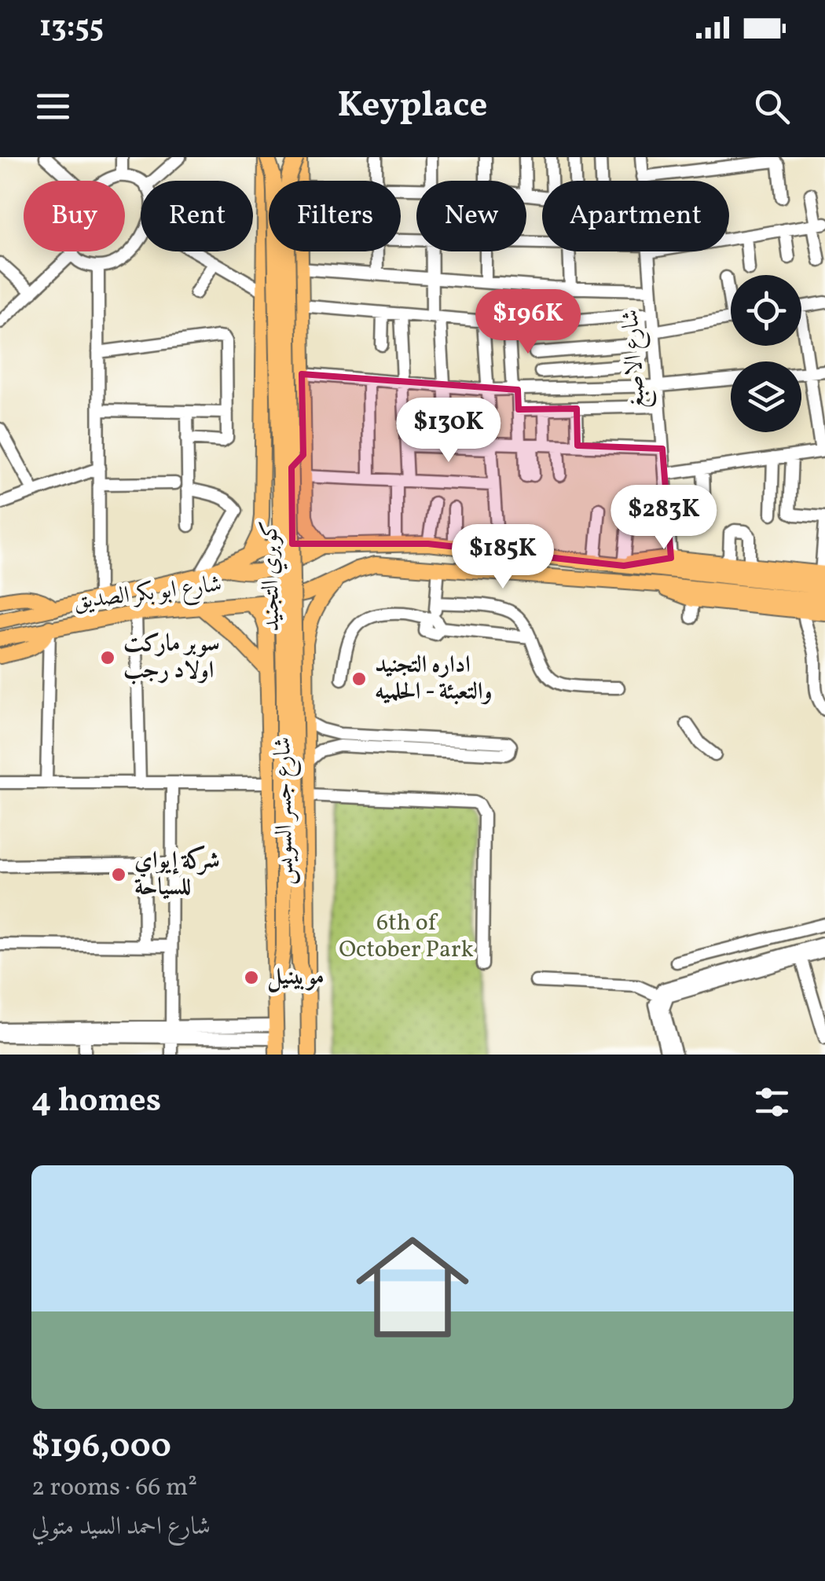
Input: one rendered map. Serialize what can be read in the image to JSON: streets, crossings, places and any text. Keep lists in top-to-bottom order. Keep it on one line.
{"streets":{"main road":["كوبري التجنيد","شارع ابو بكر الصديق","شارع جسر السويس"],"street":["شارع الاصبغ"]},"crossings":[["كوبري التجنيد","شارع جسر السويس"],["شارع ابو بكر الصديق","شارع جسر السويس"]],"parks":["6th of October Park"],"places":["سوبر ماركت اولاد رجب","اداره التجنيد والتعبئة - الحلميه","شركة إيواي للسياحة","موبينيل"],"page":{"status":"13:55","header":"Keyplace","chip":["Buy","Rent","Filters","New","Apartment"],"price":["$196K","$130K","$283K","$185K"],"heading":"4 homes","list":[{"name":"$196,000","note":"2 rooms · 66 m² · شارع احمد السيد متولي"}]}}
